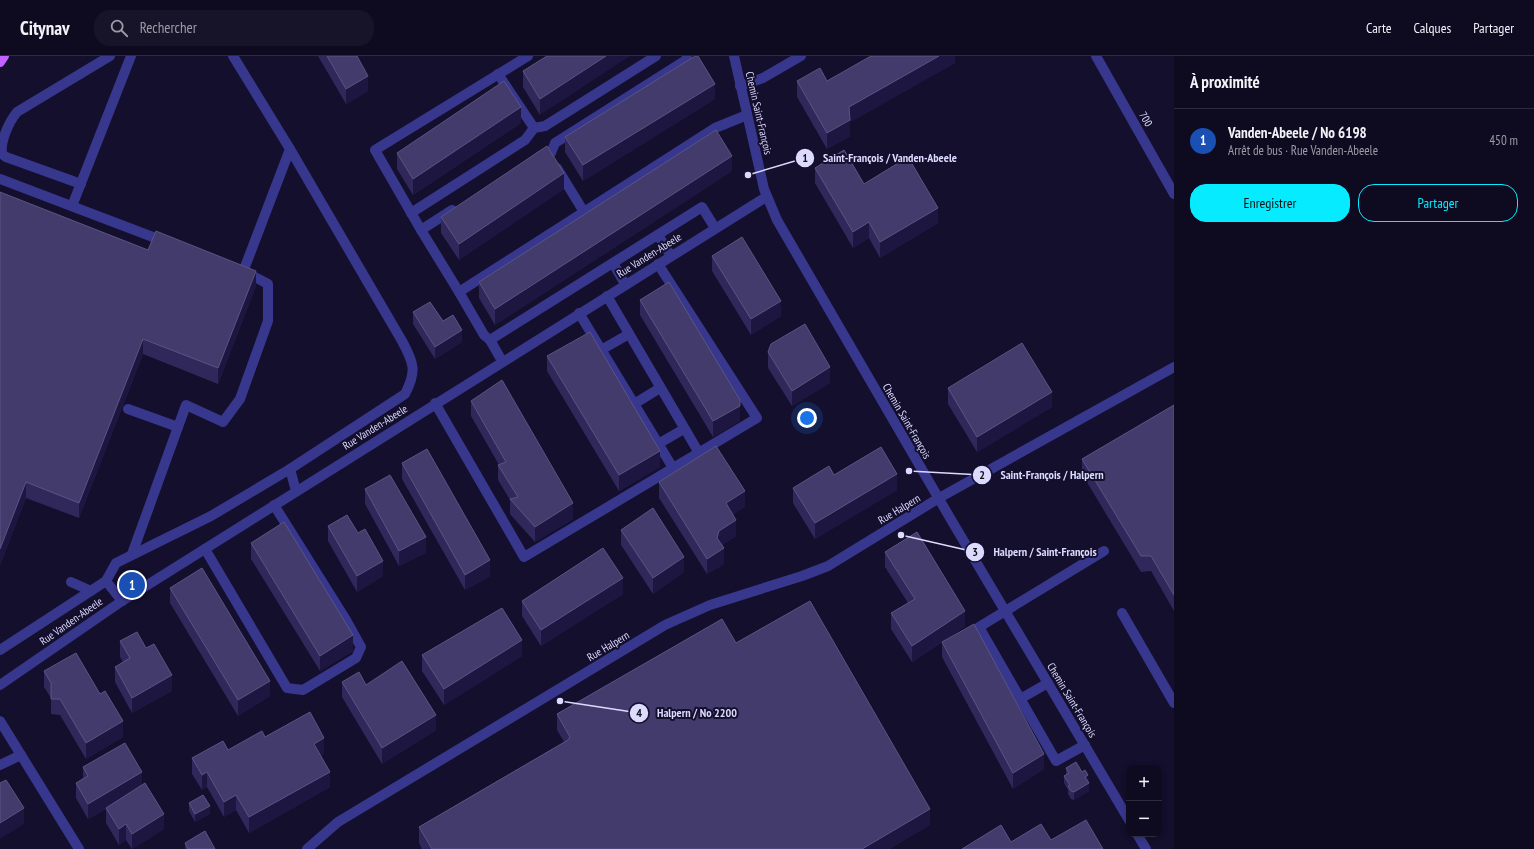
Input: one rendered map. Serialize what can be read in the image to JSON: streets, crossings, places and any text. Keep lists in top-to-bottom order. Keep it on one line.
{"streets":{"street":["Chemin Saint-François","700","Rue Vanden-Abeele","Rue Halpern"]},"crossings":[["Chemin Saint-François","Rue Vanden-Abeele"],["Chemin Saint-François","Rue Halpern"]],"places":["Saint-François / Vanden-Abeele","Saint-François / Halpern","Halpern / Saint-François","Halpern / No 2200"],"page":{"header":"Citynav","search":"Rechercher","nav":["Carte","Calques","Partager"],"heading":"À proximité","list":[{"mark":"1","name":"Vanden-Abeele / No 6198","note":"Arrêt de bus · Rue Vanden-Abeele","value":"450 m"}],"buttons":["Enregistrer","Partager"],"pins":"1","map_buttons":["+","−"]}}
